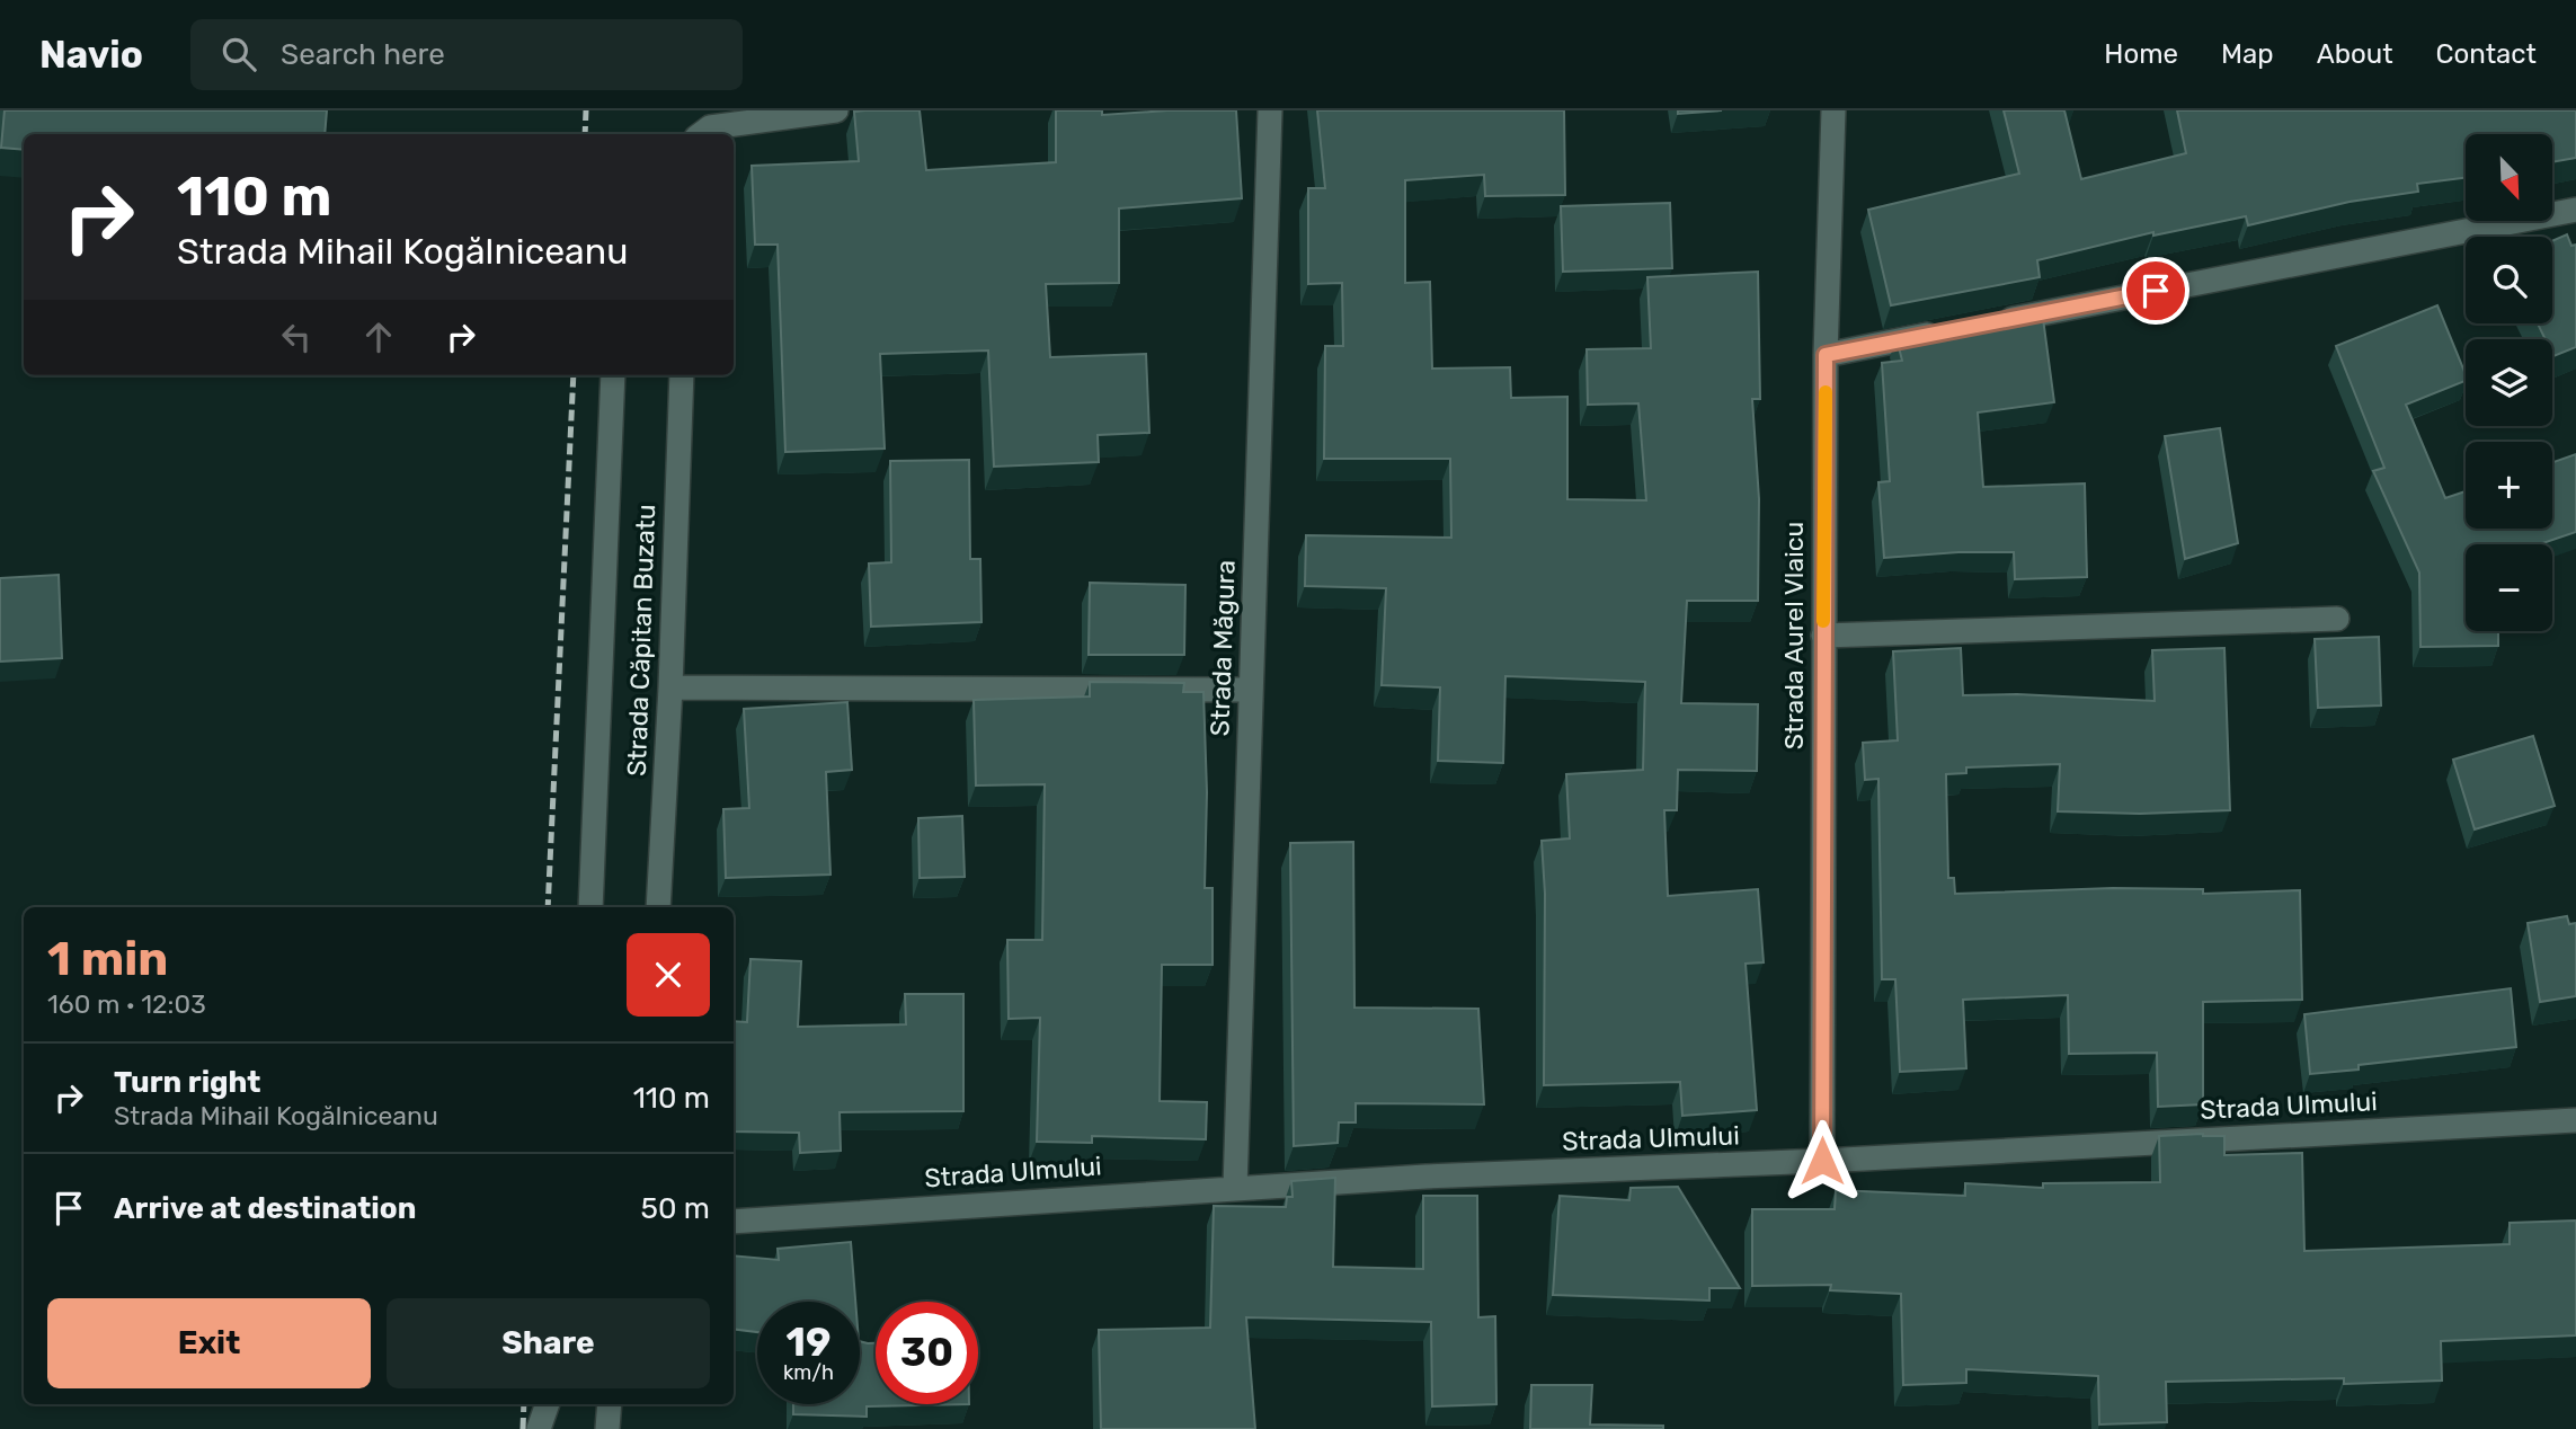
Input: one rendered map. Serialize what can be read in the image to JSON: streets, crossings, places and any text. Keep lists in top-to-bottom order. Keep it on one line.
{"streets":{"street":["Strada Aurel Vlaicu","Strada Căpitan Buzatu","Strada Măgura","Strada Ulmului"]},"crossings":[["Strada Aurel Vlaicu","Strada Ulmului"],["Strada Măgura","Strada Ulmului"]],"north":"bottom right","page":{"header":"Navio","search":"Search here","nav":["Home","Map","About","Contact"],"map_buttons":["+","−"],"turn":["110 m","Strada Mihail Kogălniceanu"],"heading":["1 min","160 m · 12:03"],"list":[{"name":"Turn right","note":"Strada Mihail Kogălniceanu","value":"110 m"},{"name":"Arrive at destination","value":"50 m"}],"buttons":["Exit","Share"],"speed":"19 km/h","limit":"30"}}
